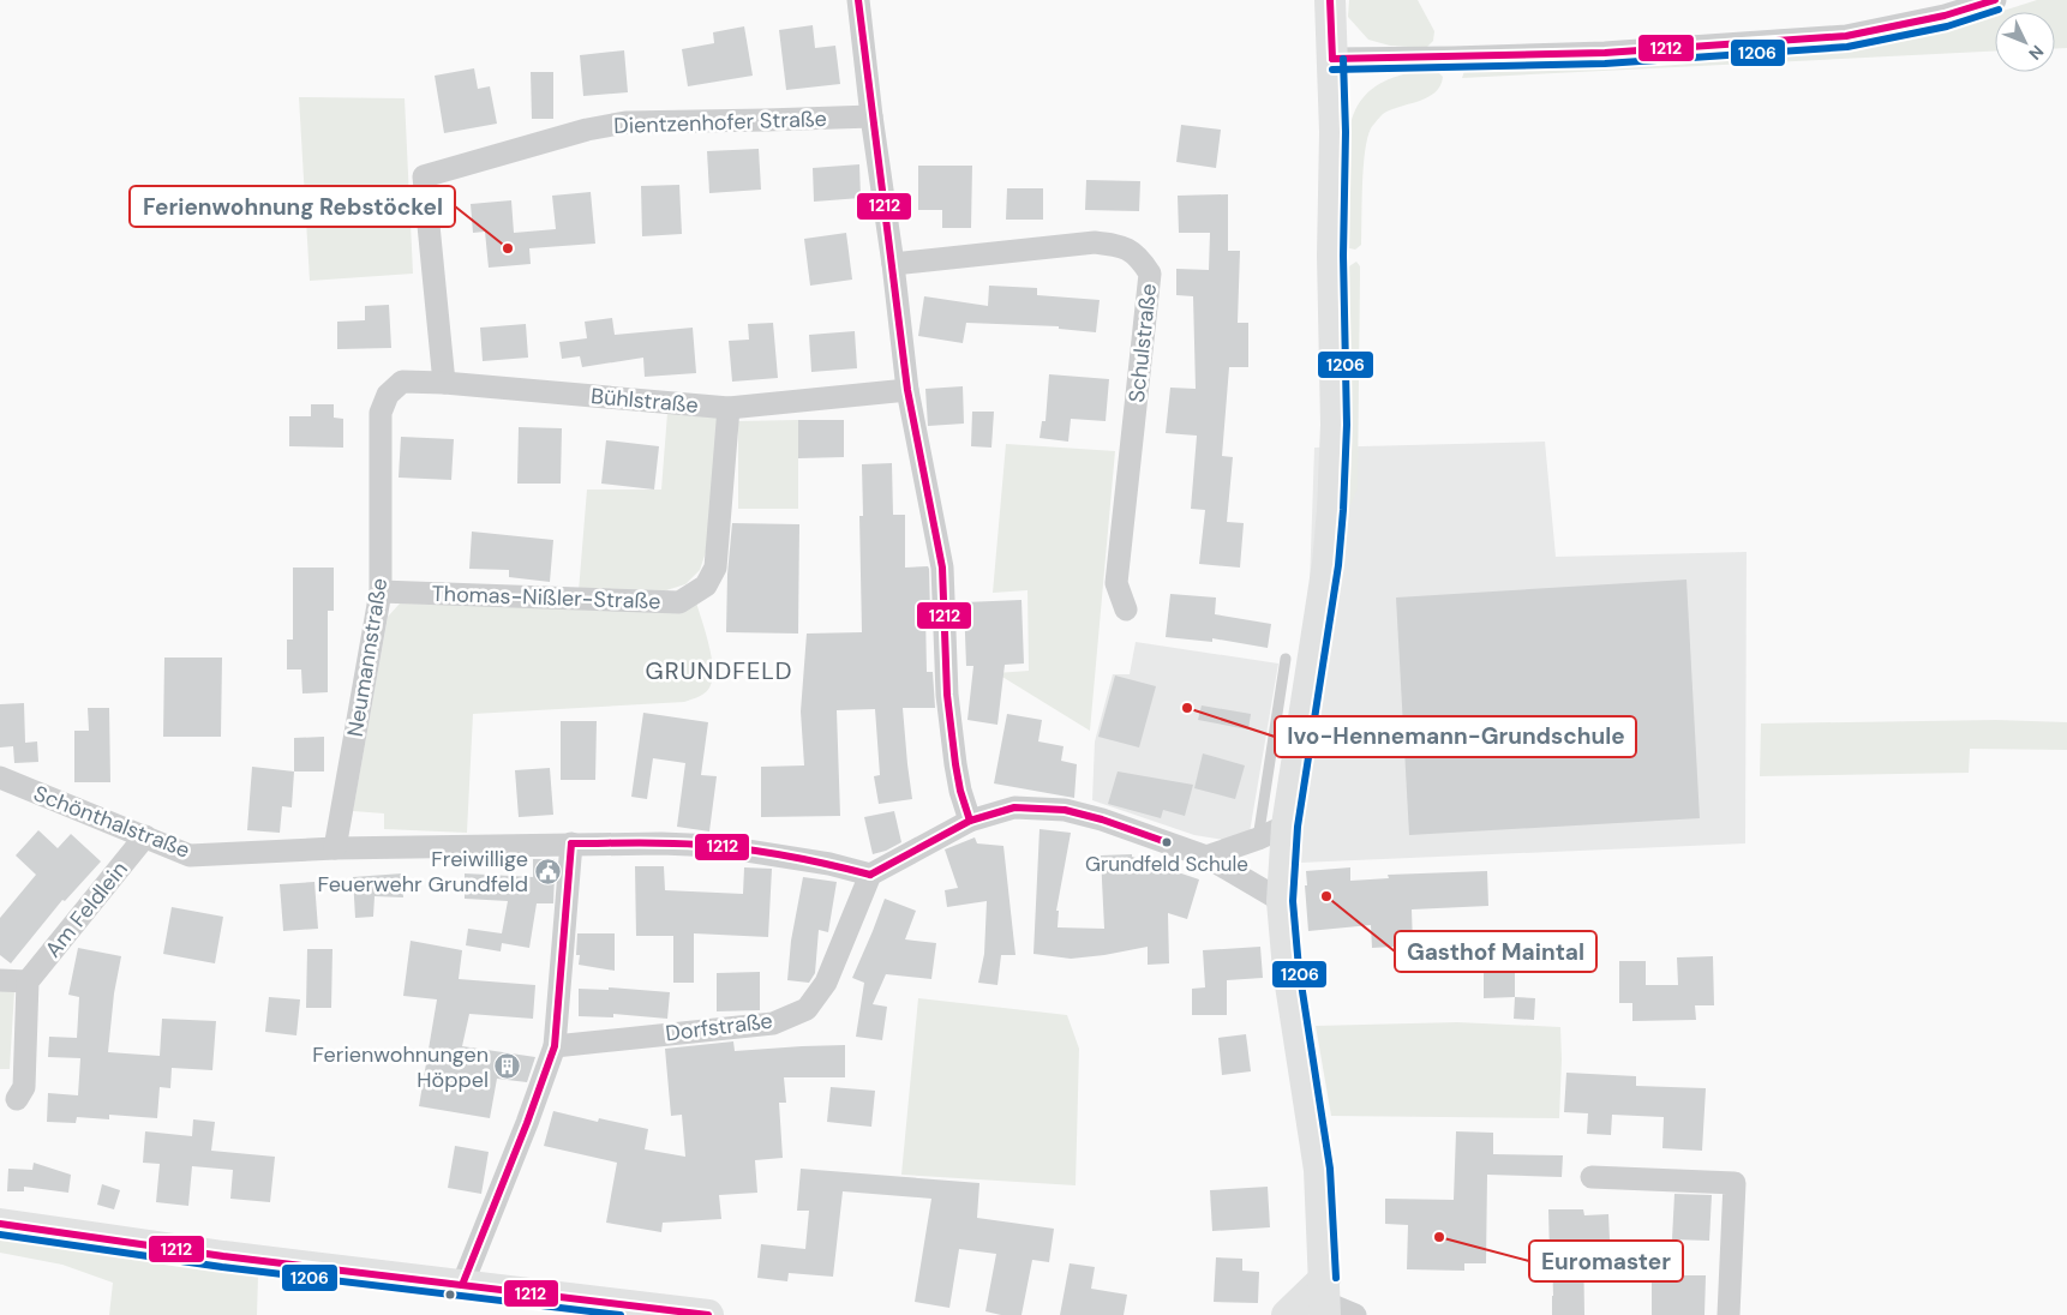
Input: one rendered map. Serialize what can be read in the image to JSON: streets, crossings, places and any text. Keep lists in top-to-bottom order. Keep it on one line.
{"streets":{"street":["Dientzenhofer Straße","Schulstraße","Bühlstraße","Thomas-Nißler-Straße","Neumannstraße","Schönthalstraße","Am Feldlein","Dorfstraße"]},"crossings":[["Dientzenhofer Straße","Bühlstraße"],["Bühlstraße","Thomas-Nißler-Straße"],["Bühlstraße","Neumannstraße"],["Thomas-Nißler-Straße","Neumannstraße"],["Neumannstraße","Schönthalstraße"],["Schönthalstraße","Am Feldlein"],["Schönthalstraße","Dorfstraße"]],"districts":["GRUNDFELD"],"places":{"other":["Ferienwohnung Rebstöckel","Ivo-Hennemann-Grundschule","Grundfeld Schule","Gasthof Maintal","Euromaster"],"public building":["Freiwillige Feuerwehr Grundfeld"],"building":["Ferienwohnungen Höppel"]},"lines":["transit line 1212","transit line 1206"],"north":"bottom right"}
